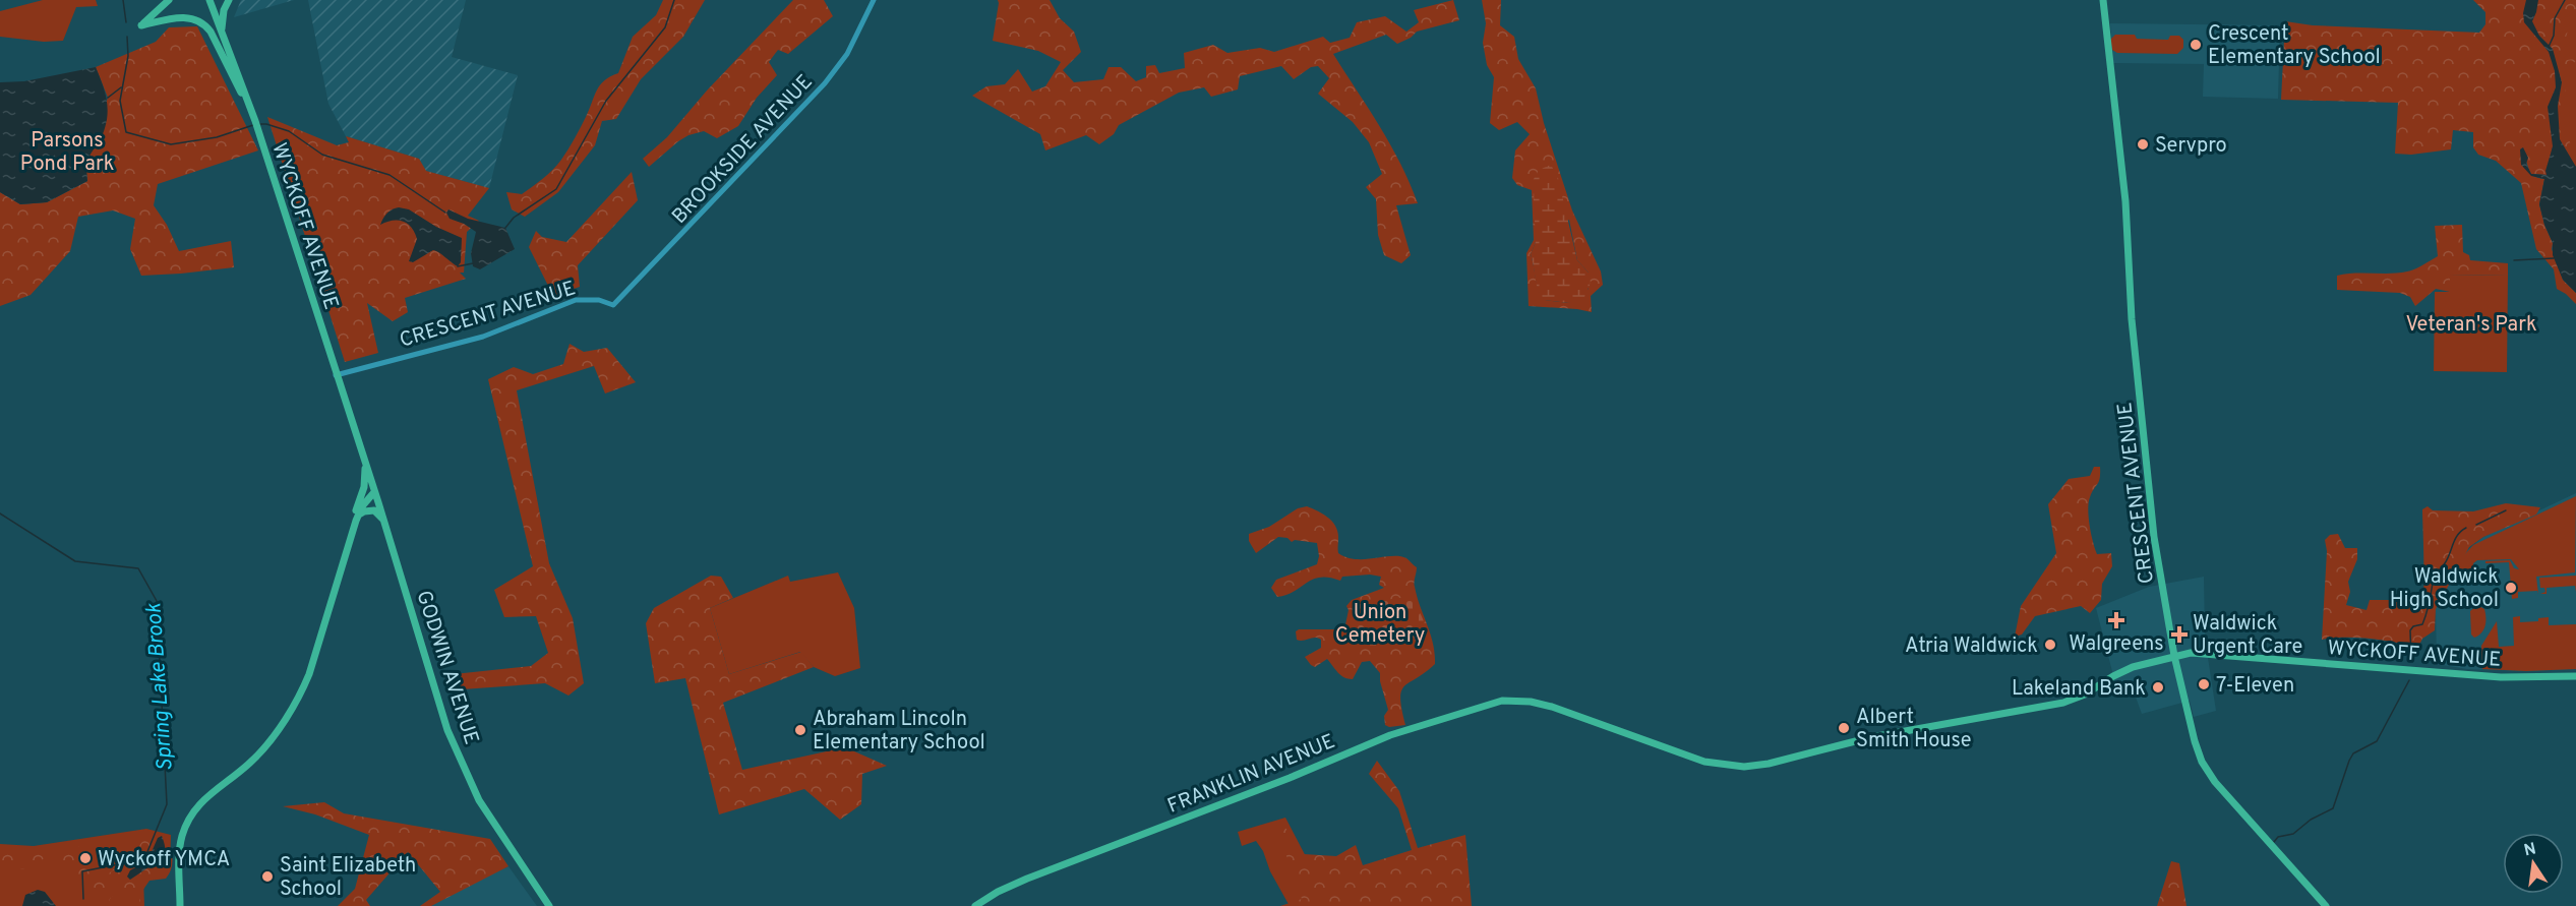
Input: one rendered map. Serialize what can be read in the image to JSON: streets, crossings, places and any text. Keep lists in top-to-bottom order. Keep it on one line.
{"streets":{"main road":["WYCKOFF AVENUE","CRESCENT AVENUE","GODWIN AVENUE","FRANKLIN AVENUE"],"street":["BROOKSIDE AVENUE"]},"crossings":[["BROOKSIDE AVENUE","CRESCENT AVENUE"],["WYCKOFF AVENUE","CRESCENT AVENUE"],["WYCKOFF AVENUE","GODWIN AVENUE"],["WYCKOFF AVENUE","FRANKLIN AVENUE"]],"water":["Spring Lake Brook"],"parks":["Parsons Pond Park","Veteran's Park","Union Cemetery"],"places":{"other":["Crescent Elementary School","Servpro","Waldwick High School","Atria Waldwick","7-Eleven","Lakeland Bank","Albert Smith House","Abraham Lincoln Elementary School","Wyckoff YMCA","Saint Elizabeth School"],"health":["Walgreens","Waldwick Urgent Care"]},"north":"top"}
